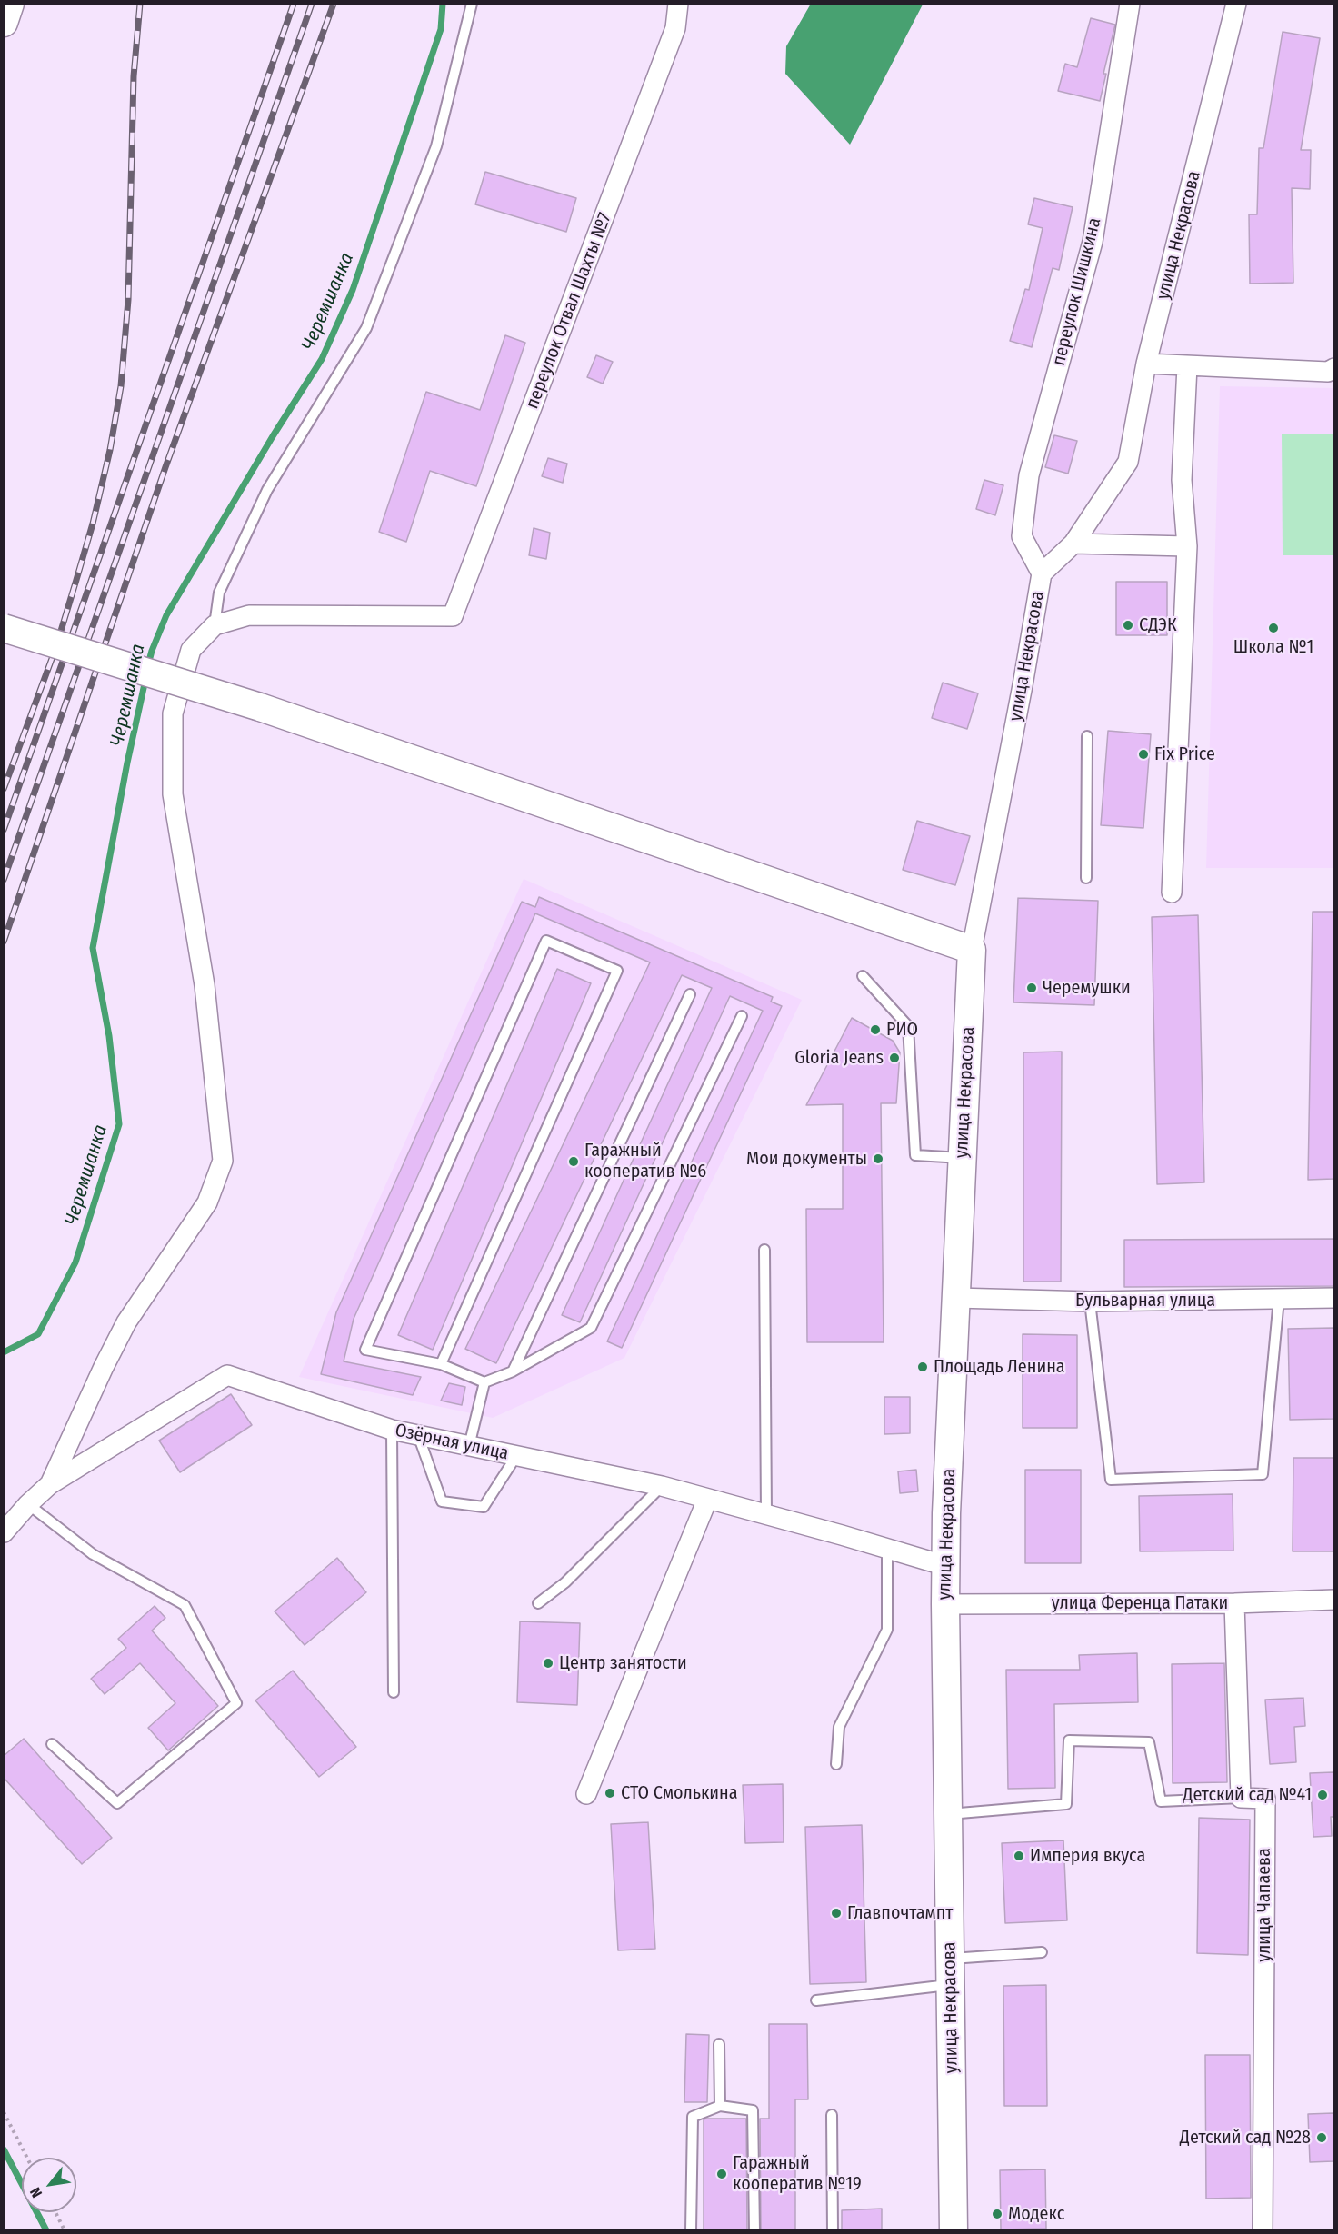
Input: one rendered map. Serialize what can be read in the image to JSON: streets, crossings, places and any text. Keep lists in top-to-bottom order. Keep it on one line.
{"streets":{"main road":["улица Некрасова"],"street":["переулок Шишкина","переулок Отвал Шахты №7","Бульварная улица","Озёрная улица","улица Ференца Патаки","улица Чапаева"]},"crossings":[["улица Некрасова","переулок Шишкина"],["улица Некрасова","Бульварная улица"],["улица Некрасова","Озёрная улица"],["улица Некрасова","улица Ференца Патаки"]],"water":["Черемшанка"],"places":["СДЭК","Школа №1","Fix Price","Черемушки","РИО","Gloria Jeans","Мои документы","Гаражный кооператив №6","Площадь Ленина","Центр занятости","СТО Смолькина","Детский сад №41","Империя вкуса","Главпочтампт","Детский сад №28","Гаражный кооператив №19","Модекс"],"north":"bottom left"}
